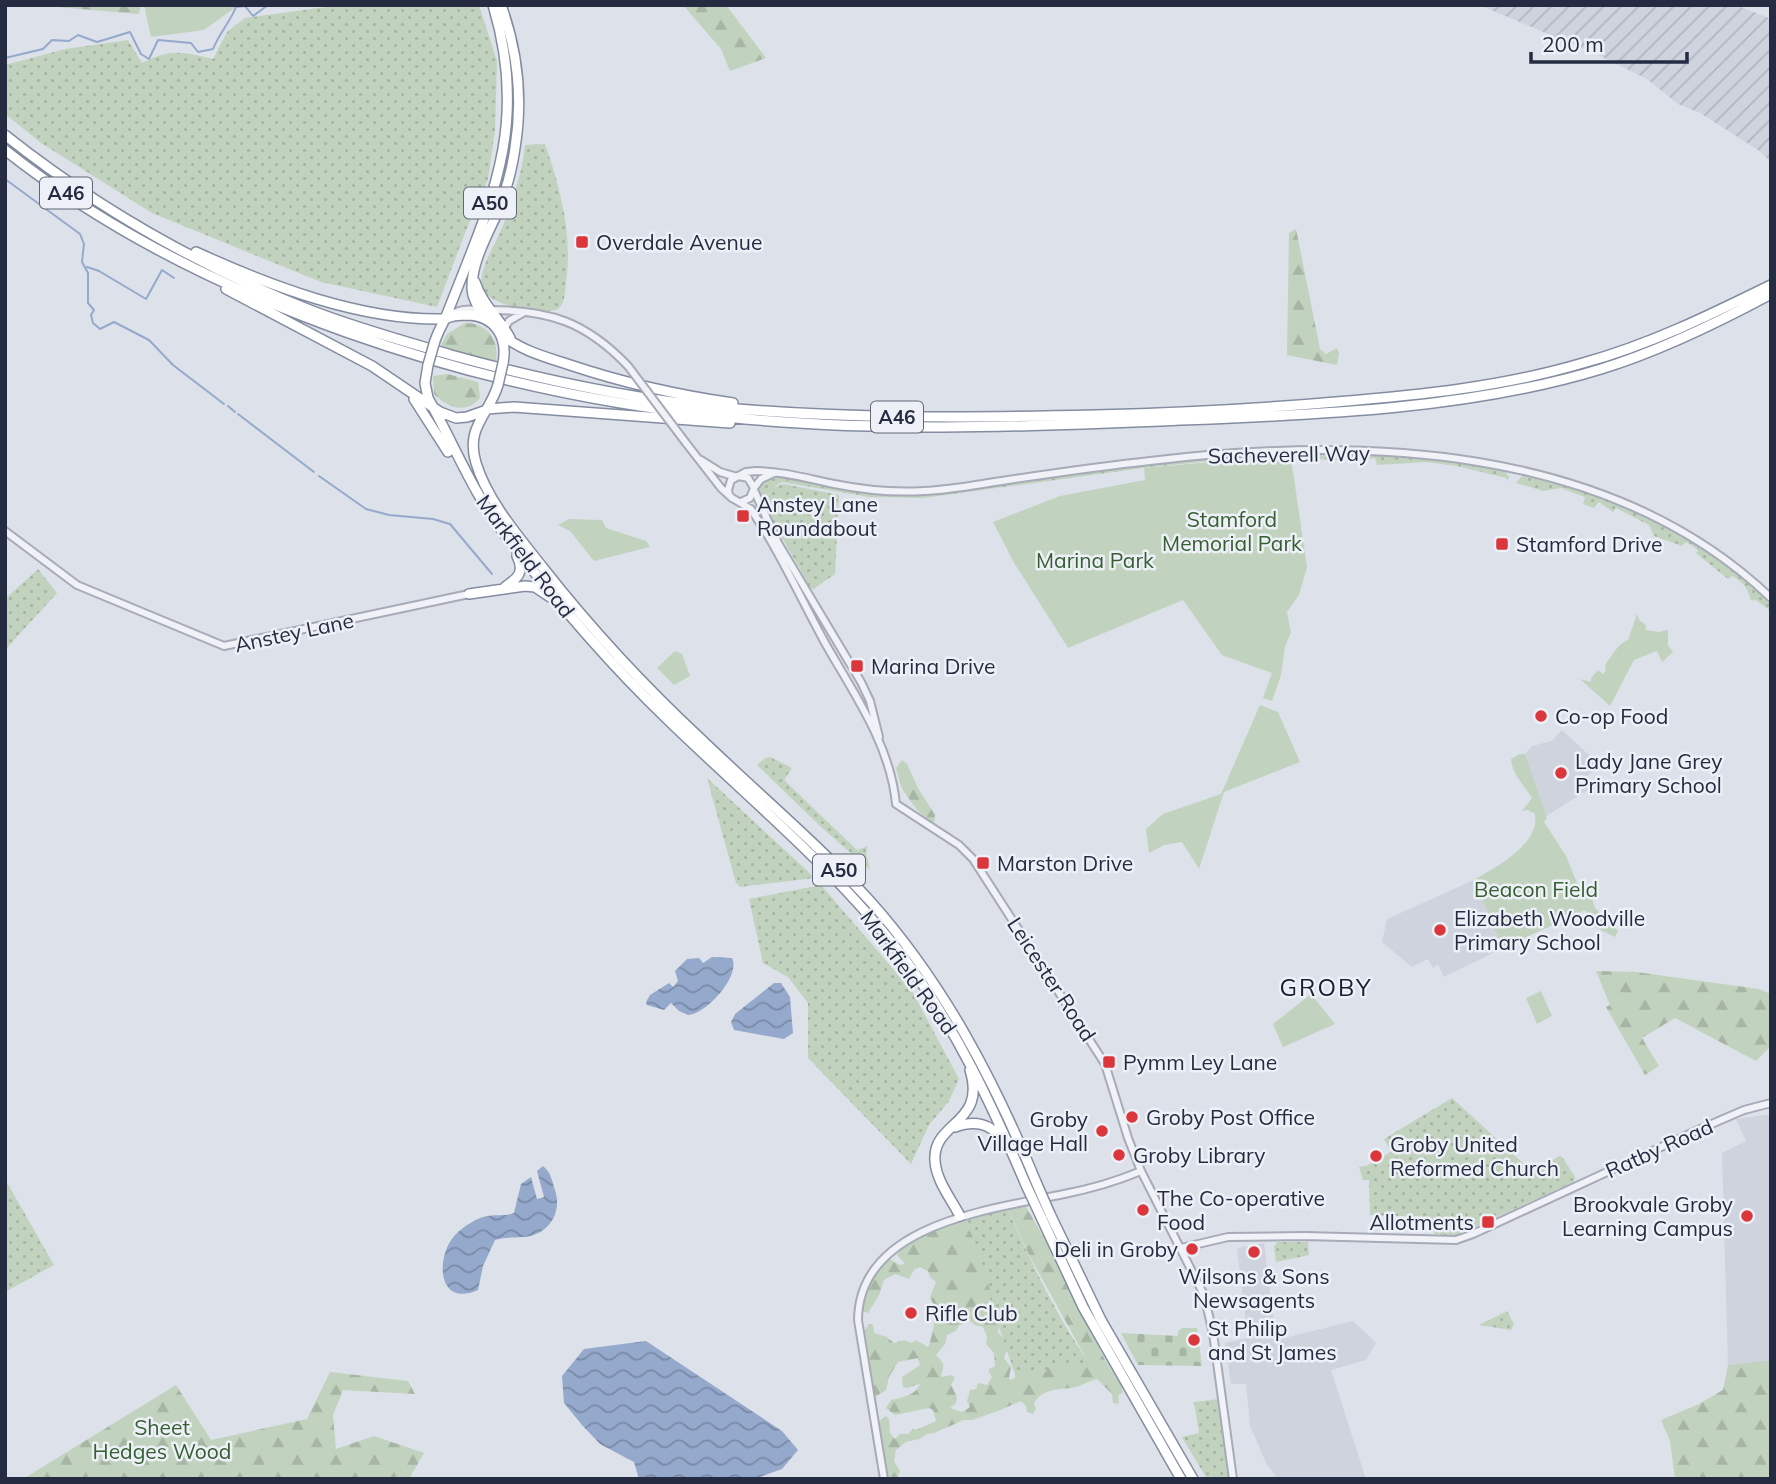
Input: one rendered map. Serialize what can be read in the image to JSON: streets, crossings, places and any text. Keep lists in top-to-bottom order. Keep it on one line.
{"streets":{"highway":["A46","A50","Markfield Road"],"street":["Sacheverell Way","Anstey Lane","Leicester Road","Ratby Road"]},"crossings":[["A50","Markfield Road"],["Sacheverell Way","Leicester Road"],["Leicester Road","Ratby Road"]],"districts":["GROBY"],"parks":["Stamford Memorial Park","Marina Park","Beacon Field","Sheet Hedges Wood"],"places":{"transit":["Overdale Avenue","Anstey Lane Roundabout","Stamford Drive","Marina Drive","Marston Drive","Pymm Ley Lane","Allotments"],"other":["Co-op Food","Lady Jane Grey Primary School","Elizabeth Woodville Primary School","Groby Post Office","Groby Village Hall","Groby Library","Groby United Reformed Church","The Co-operative Food","Brookvale Groby Learning Campus","Deli in Groby","Wilsons & Sons Newsagents","Rifle Club","St Philip and St James"]},"scale_bar":"200 m"}
